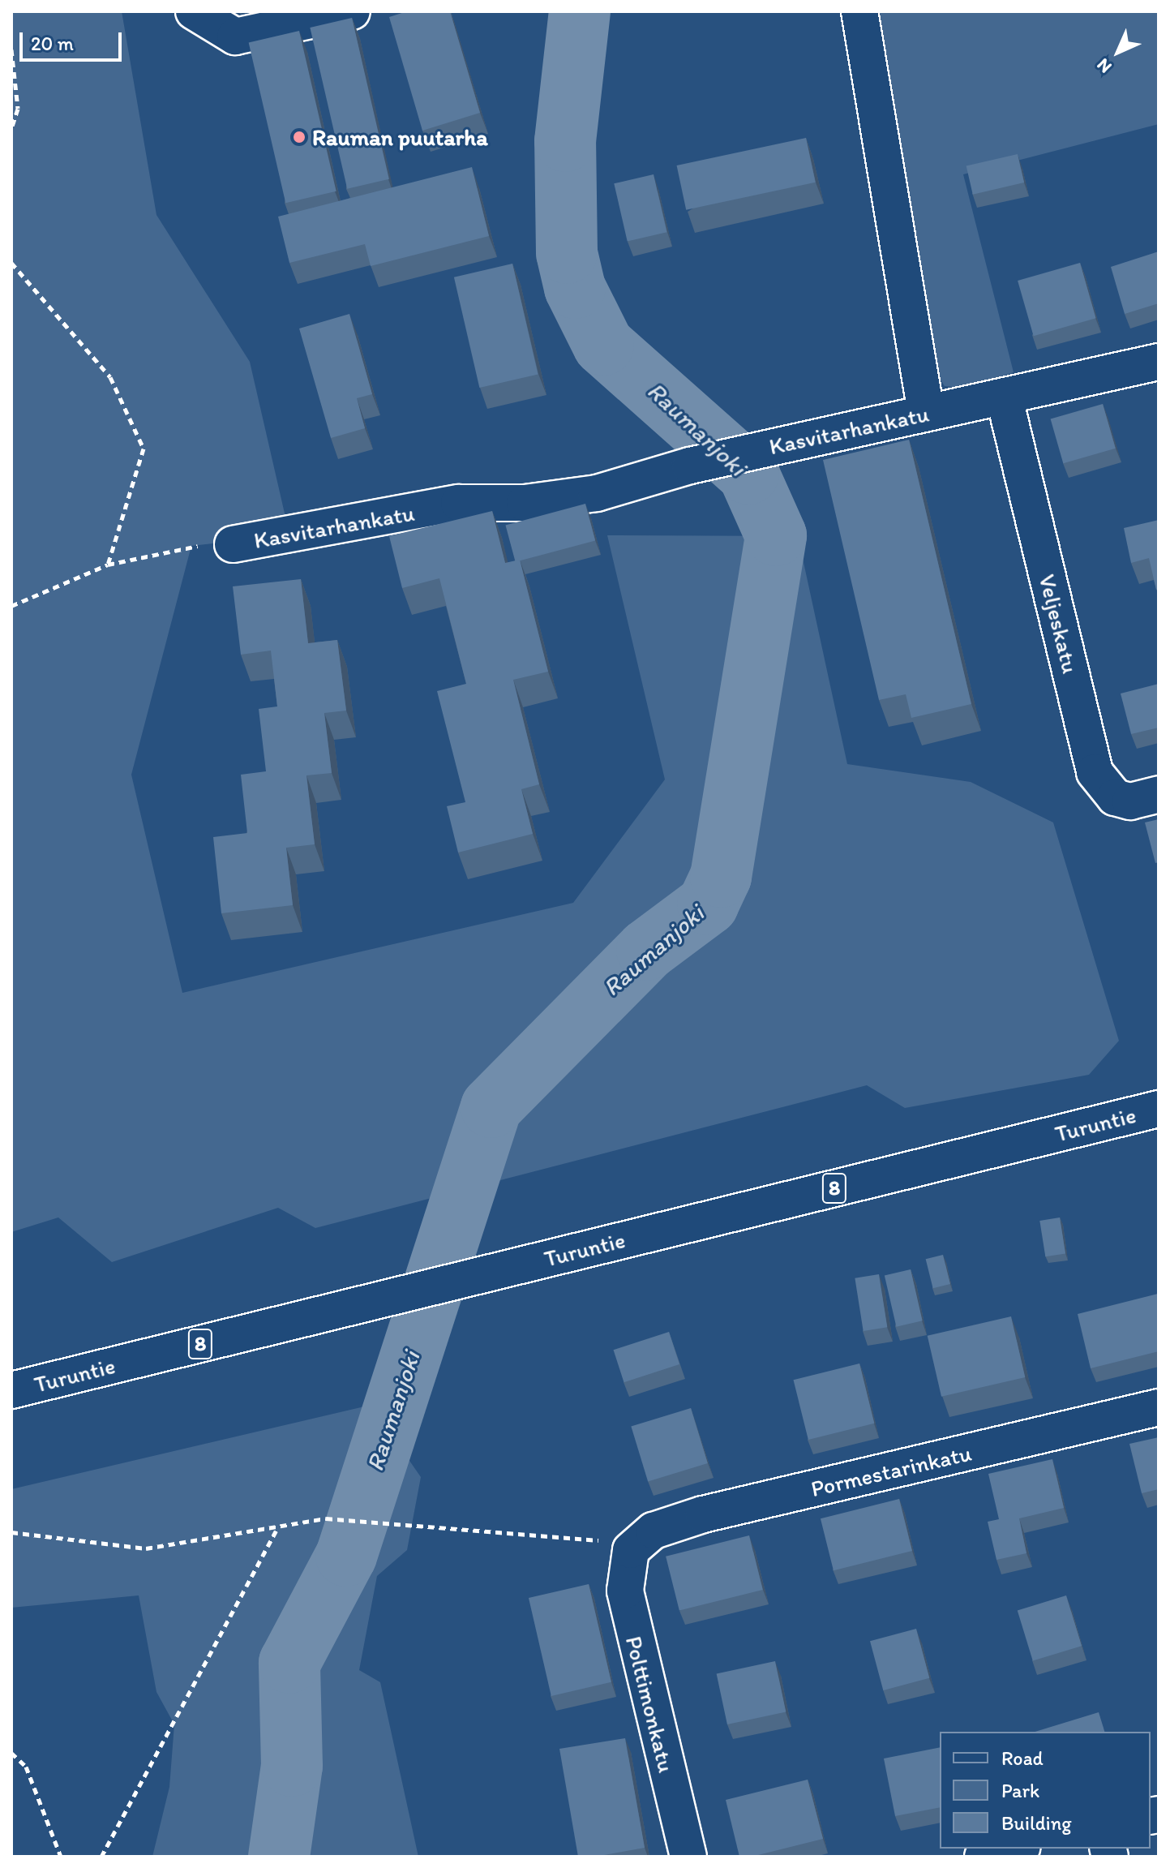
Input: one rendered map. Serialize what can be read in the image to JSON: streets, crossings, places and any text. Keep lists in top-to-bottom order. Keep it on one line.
{"streets":{"main road":["Kasvitarhankatu","Veljeskatu","Turuntie","8","Pormestarinkatu","Polttimonkatu"]},"crossings":[["Kasvitarhankatu","Veljeskatu"],["Pormestarinkatu","Polttimonkatu"]],"water":["Raumanjoki"],"places":["Rauman puutarha"],"legend":["Road","Park","Building"],"scale_bar":"20 m","north":"bottom left"}
